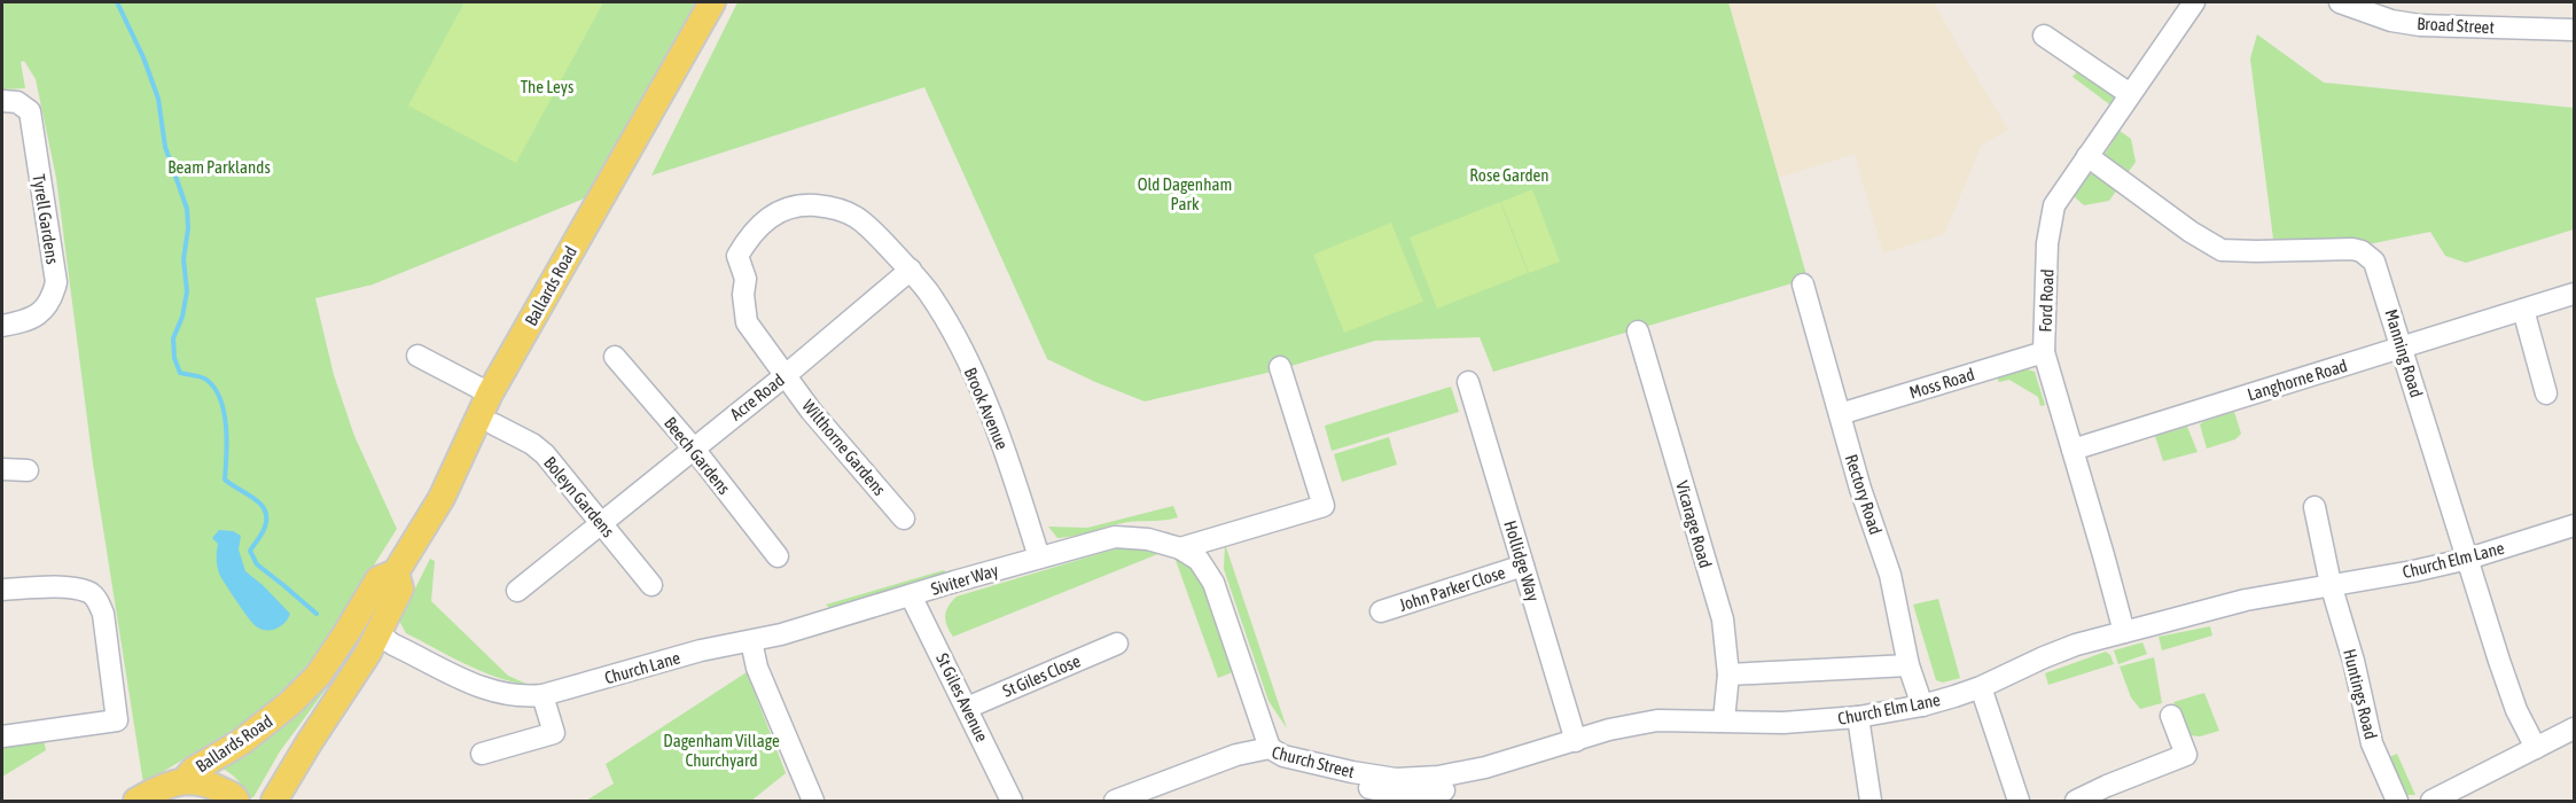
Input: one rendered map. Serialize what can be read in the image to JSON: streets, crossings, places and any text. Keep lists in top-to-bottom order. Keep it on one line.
{"streets":{"main road":["Ballards Road"],"street":["Broad Street","Tyrell Gardens","Ford Road","Manning Road","Langhorne Road","Moss Road","Acre Road","Brook Avenue","Wilthorne Gardens","Beech Gardens","Rectory Road","Boleyn Gardens","Vicarage Road","Church Elm Lane","Hollidge Way","Siviter Way","John Parker Close","Church Lane","St Giles Close","Huntings Road","St Giles Avenue","Church Street"]},"crossings":[["Ballards Road","Church Lane"],["Ford Road","Manning Road"],["Ford Road","Langhorne Road"],["Ford Road","Moss Road"],["Ford Road","Church Elm Lane"],["Manning Road","Langhorne Road"],["Manning Road","Church Elm Lane"],["Moss Road","Rectory Road"],["Acre Road","Brook Avenue"],["Acre Road","Wilthorne Gardens"],["Acre Road","Beech Gardens"],["Acre Road","Boleyn Gardens"],["Brook Avenue","Wilthorne Gardens"],["Brook Avenue","Siviter Way"],["Rectory Road","Church Elm Lane"],["Vicarage Road","Church Elm Lane"],["Church Elm Lane","Hollidge Way"],["Church Elm Lane","Siviter Way"],["Church Elm Lane","Huntings Road"],["Church Elm Lane","Church Street"],["Hollidge Way","John Parker Close"],["Siviter Way","Church Lane"],["Siviter Way","St Giles Avenue"],["Siviter Way","Church Street"],["St Giles Close","St Giles Avenue"]],"parks":["The Leys","Beam Parklands","Rose Garden","Old Dagenham Park","Dagenham Village Churchyard"]}
